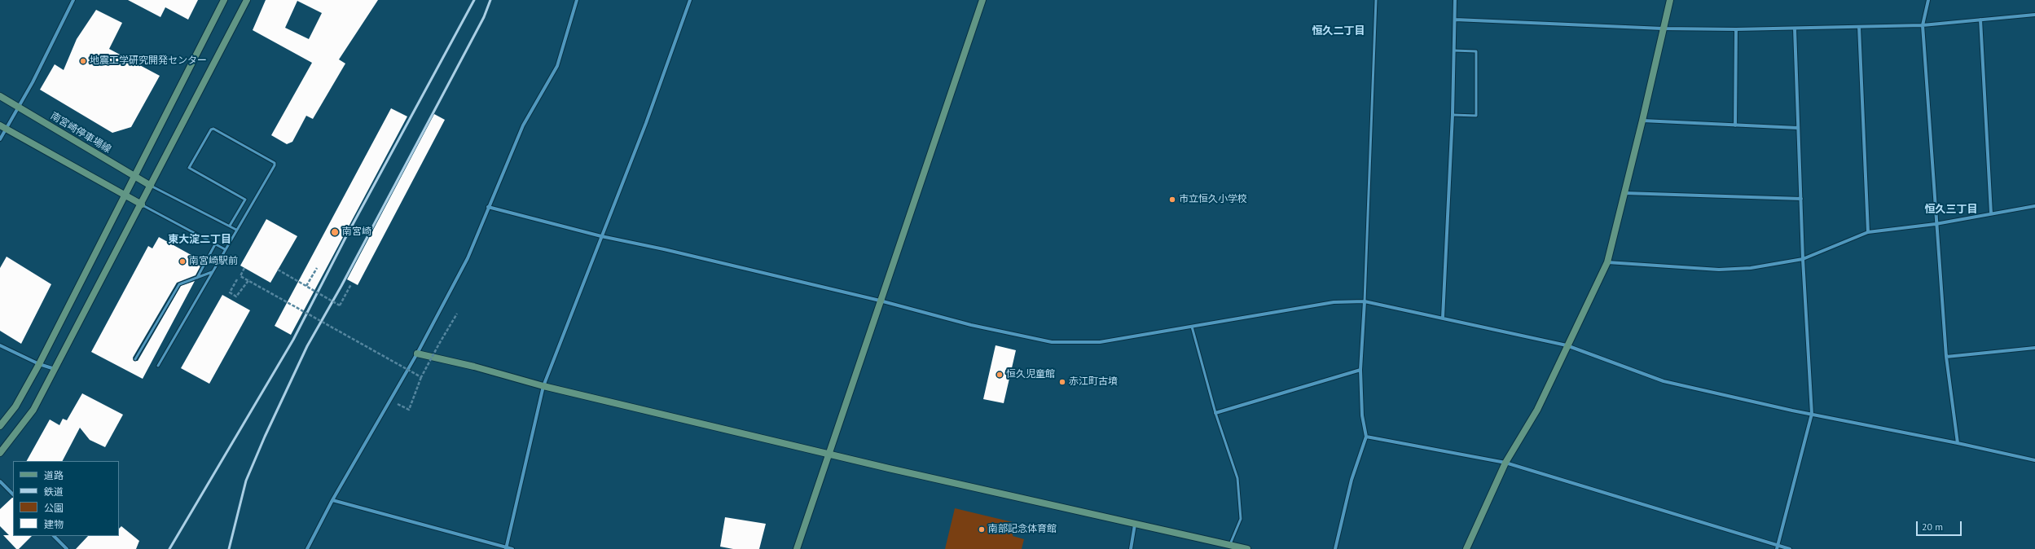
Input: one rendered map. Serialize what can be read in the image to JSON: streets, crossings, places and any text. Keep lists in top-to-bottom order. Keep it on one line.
{"streets":{"street":["南宮崎停車場線"]},"districts":["恒久二丁目","恒久三丁目","東大淀二丁目"],"places":["地震工学研究開発センター","市立恒久小学校","南宮崎","南宮崎駅前","恒久児童館","赤江町古墳","南部記念体育館"],"legend":["道路","鉄道","公園","建物"],"scale_bar":"20 m"}
